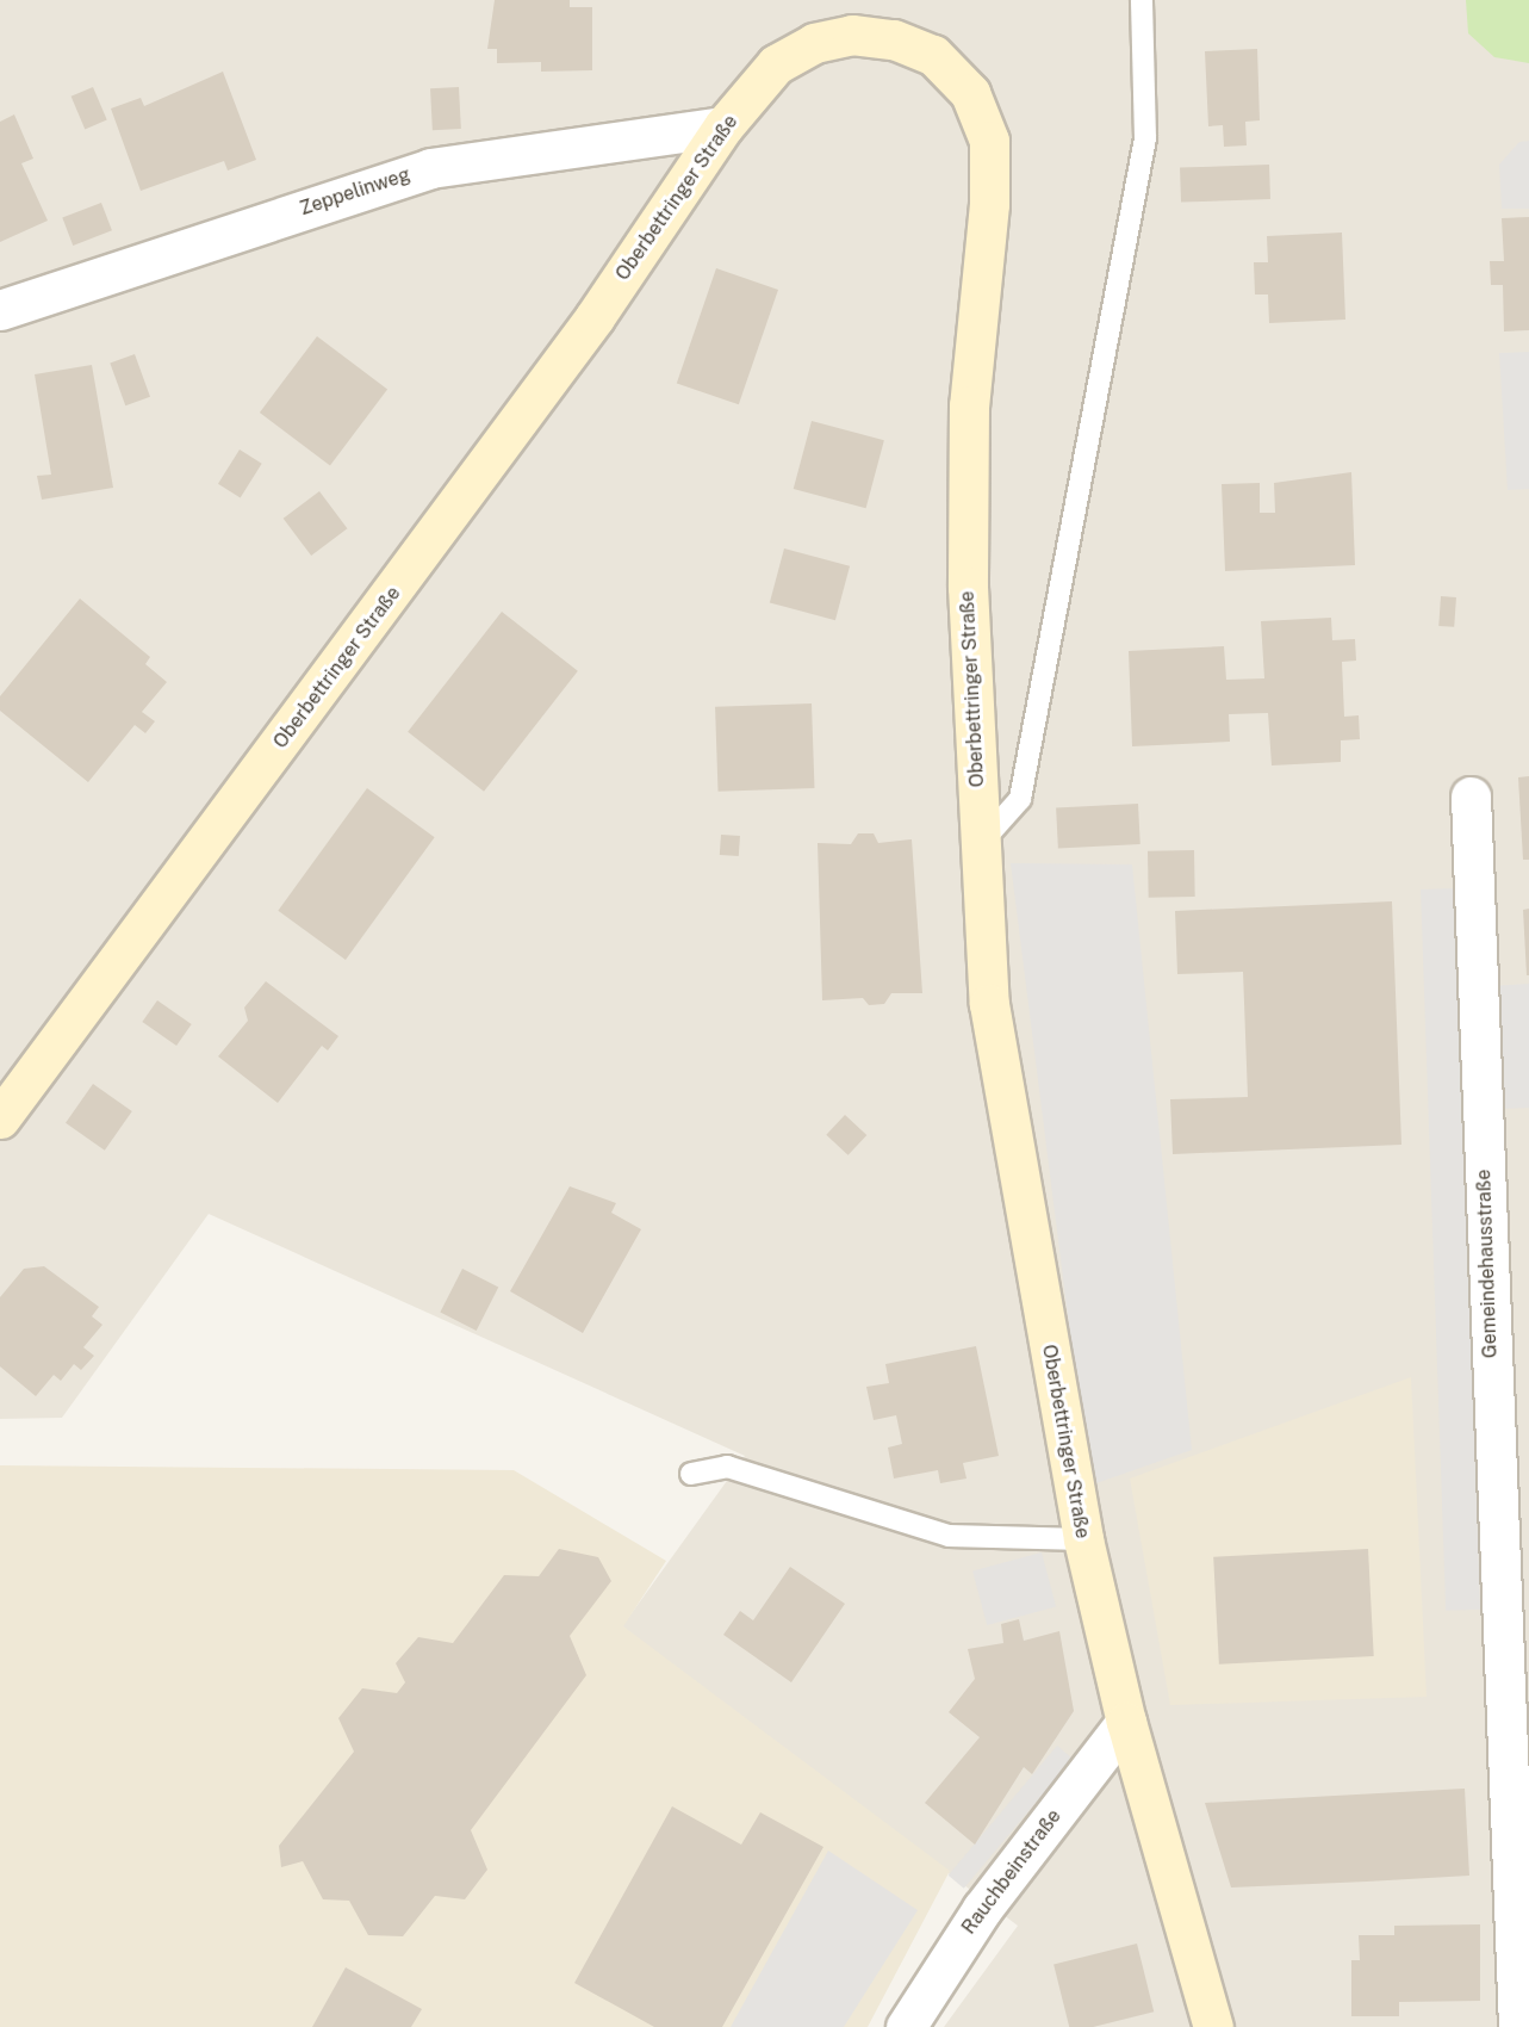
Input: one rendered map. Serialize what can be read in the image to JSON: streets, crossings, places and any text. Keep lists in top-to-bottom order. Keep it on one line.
{"streets":{"street":["Zeppelinweg","Oberbettringer Straße","Gemeindehausstraße","Rauchbeinstraße"]},"crossings":[["Zeppelinweg","Oberbettringer Straße"],["Oberbettringer Straße","Rauchbeinstraße"]]}
